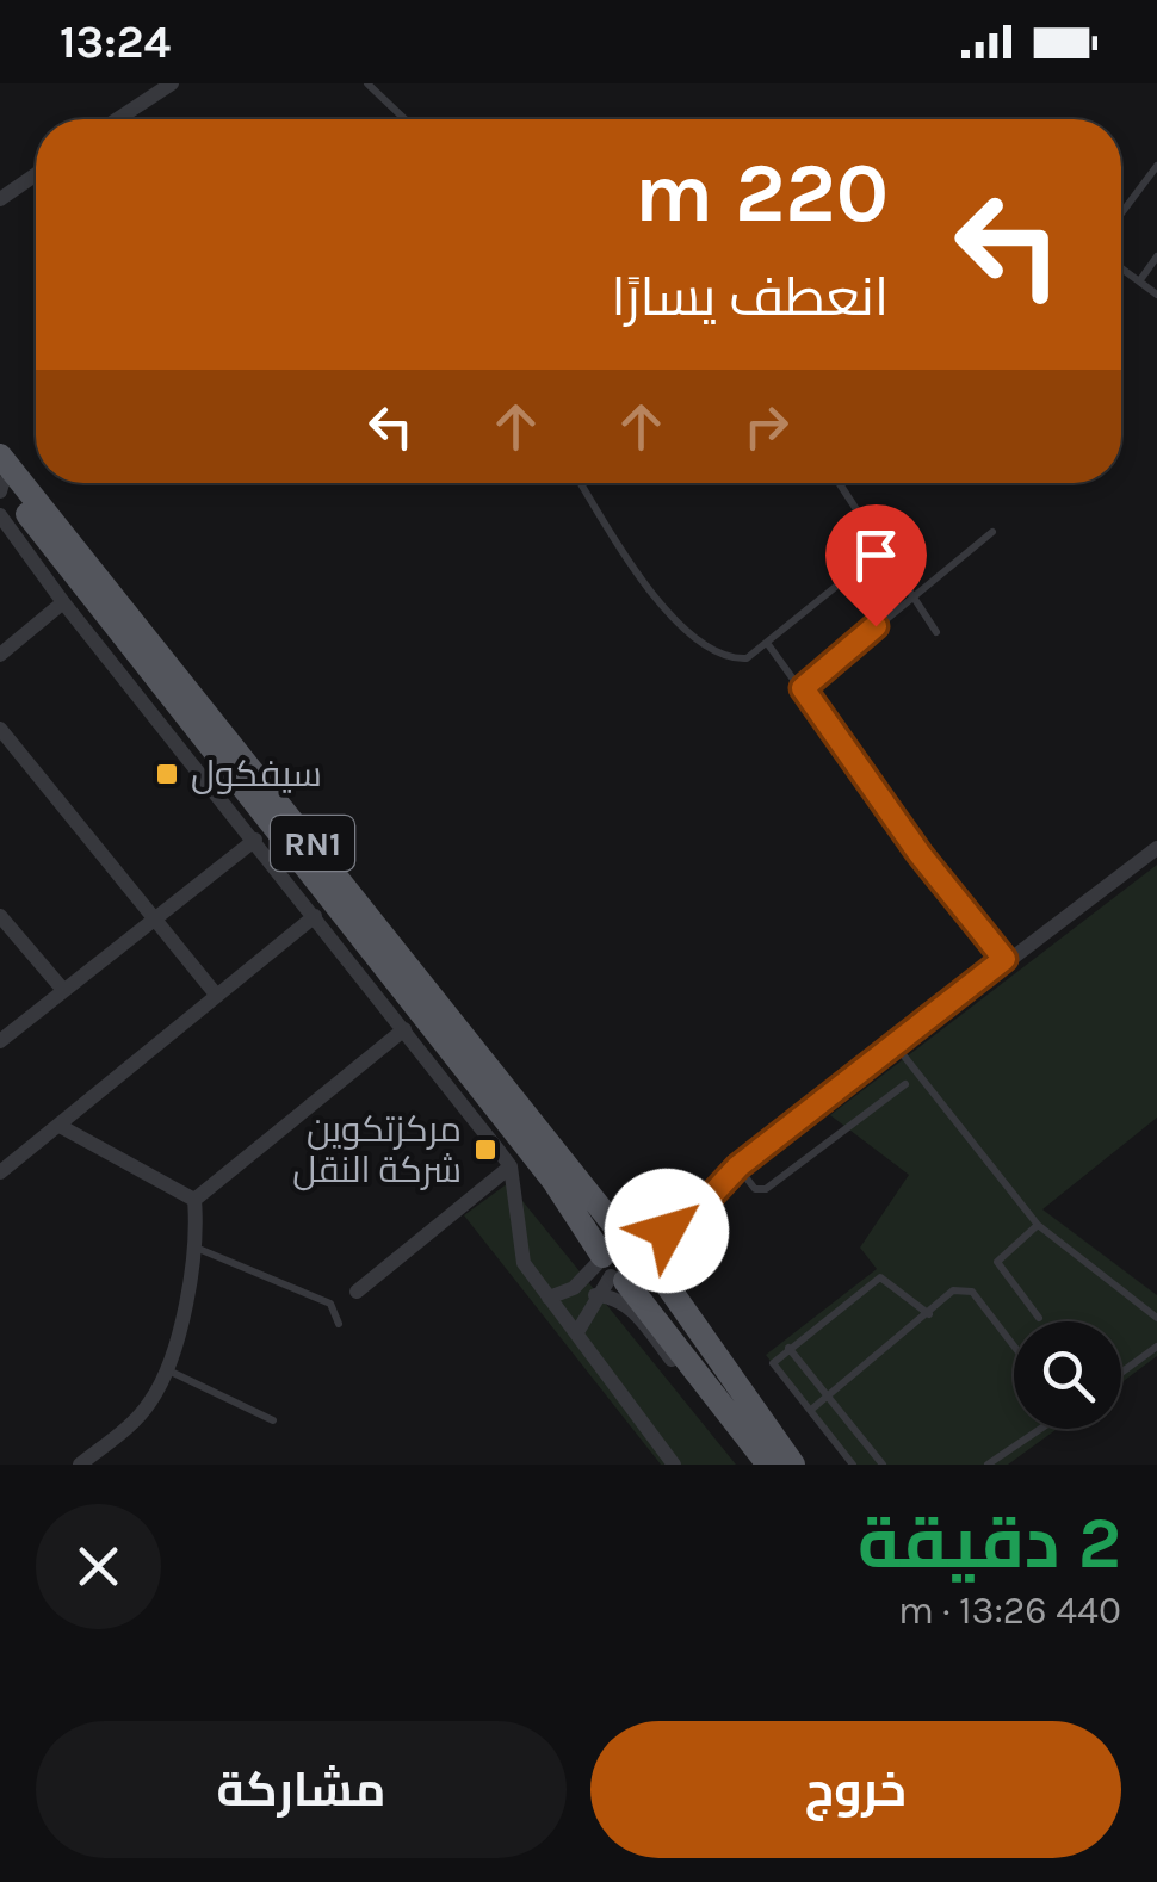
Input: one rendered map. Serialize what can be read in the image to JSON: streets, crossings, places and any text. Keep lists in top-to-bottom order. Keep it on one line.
{"streets":{"main road":["RN1"]},"places":{"transit":["سيفكول","مركزتكوين شركة النقل"]},"page":{"status":"13:24","turn":["220 m","انعطف يسارًا"],"heading":["2 دقيقة","440 m · 13:26"],"buttons":["خروج","مشاركة"]}}
